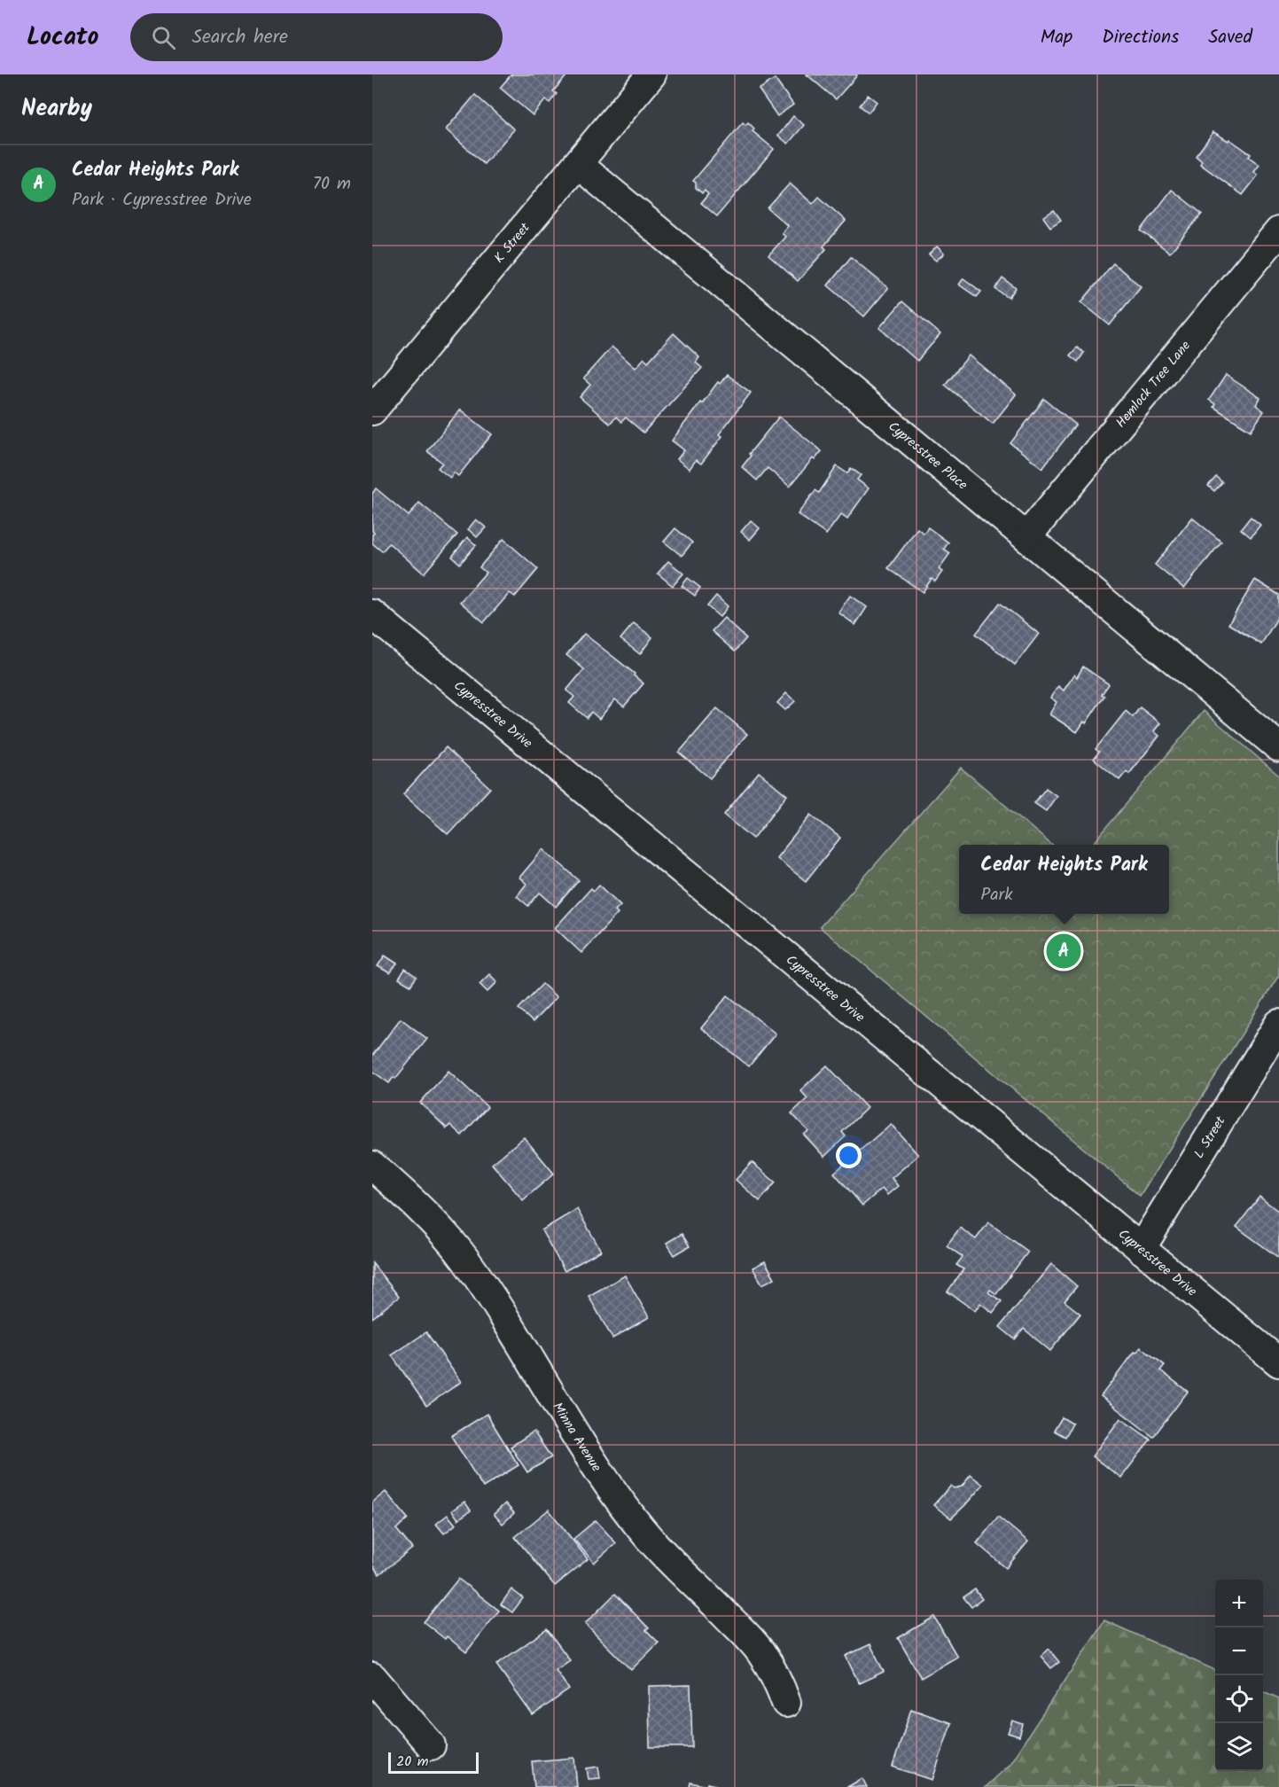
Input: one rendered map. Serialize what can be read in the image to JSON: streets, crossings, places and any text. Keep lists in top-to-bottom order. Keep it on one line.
{"streets":{"street":["K Street","Hemlock Tree Lane","Cypresstree Place","Cypresstree Drive","L Street","Minna Avenue"]},"crossings":[["K Street","Cypresstree Place"],["Hemlock Tree Lane","Cypresstree Place"],["Cypresstree Drive","L Street"]],"scale_bar":"20 m","page":{"header":"Locato","search":"Search here","nav":["Map","Directions","Saved"],"heading":"Nearby","list":[{"mark":"A","name":"Cedar Heights Park","note":"Park · Cypresstree Drive","value":"70 m"}],"popup":["Cedar Heights Park","Park"],"pins":"A","map_buttons":["+","−"],"scale":"20 m"}}
